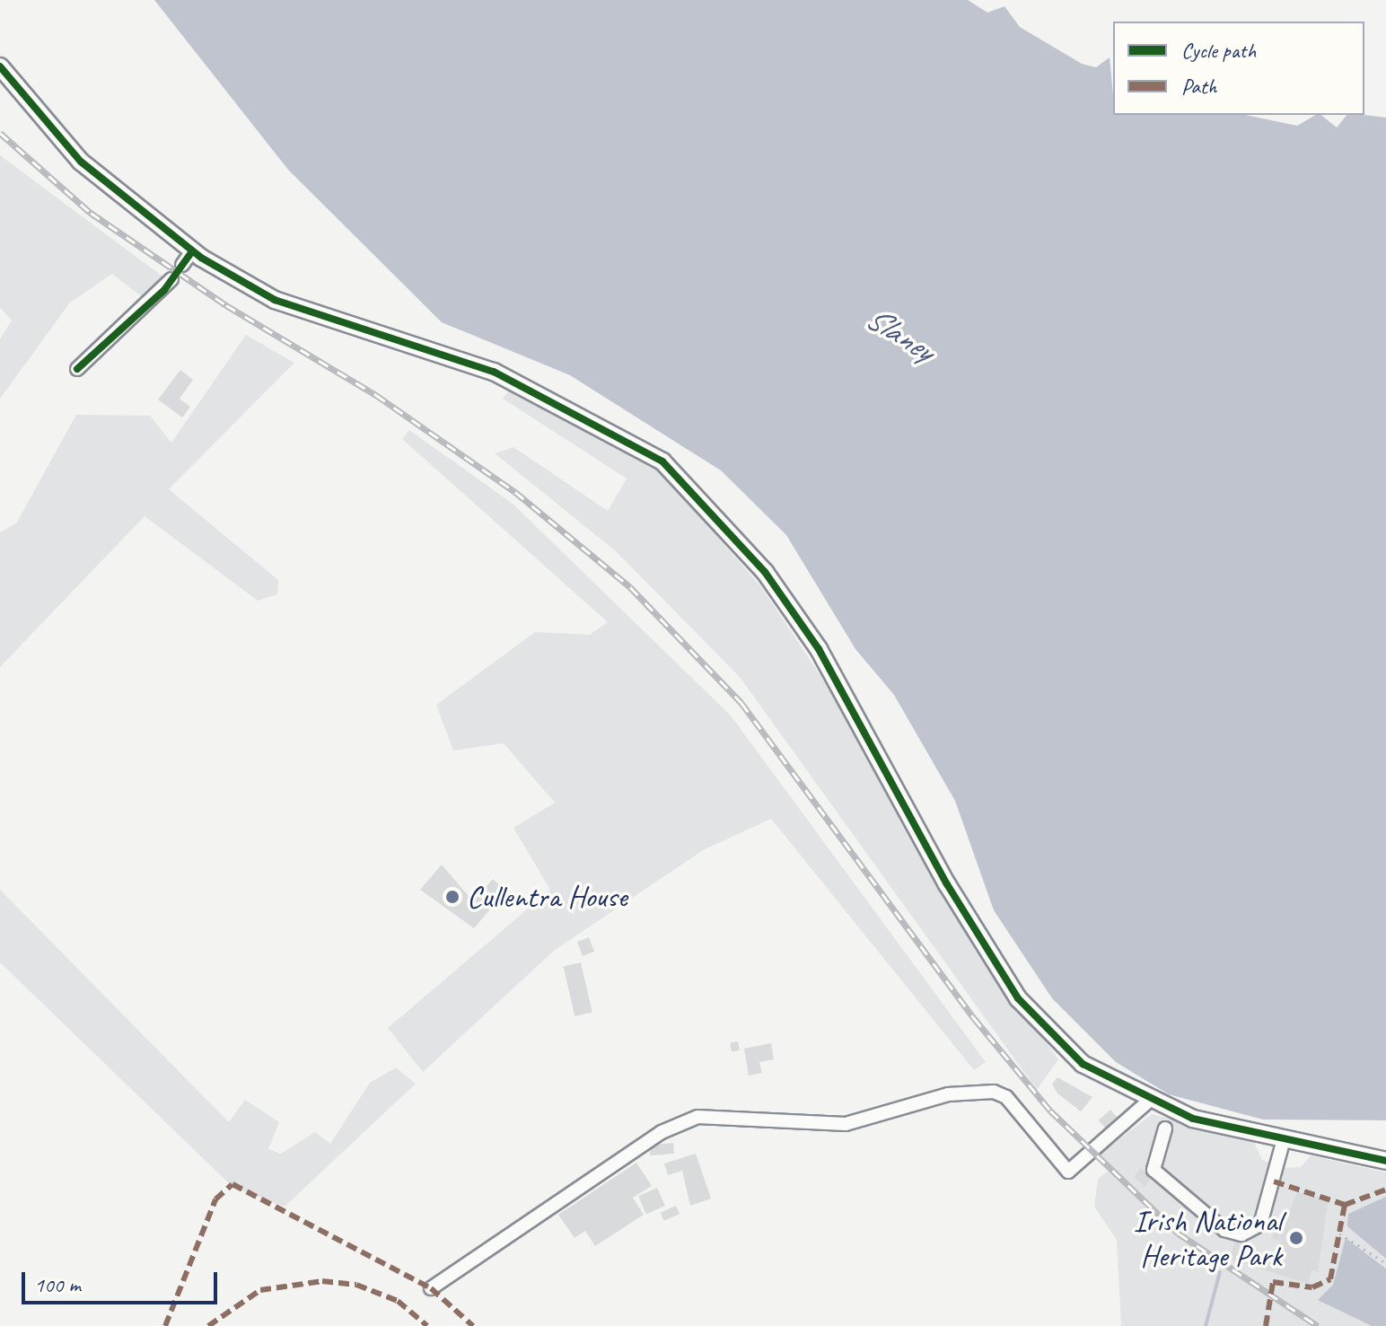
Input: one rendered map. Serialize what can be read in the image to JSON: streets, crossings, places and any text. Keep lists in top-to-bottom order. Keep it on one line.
{"water":["Slaney"],"places":["Cullentra House","Irish National Heritage Park"],"legend":["Cycle path","Path"],"scale_bar":"100 m"}
